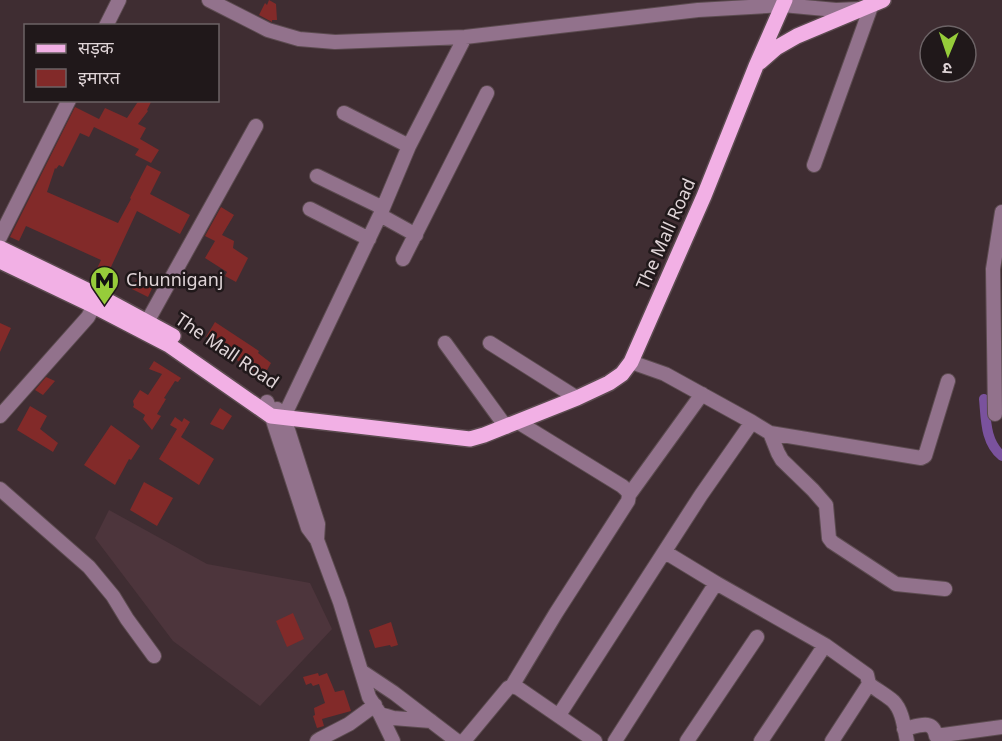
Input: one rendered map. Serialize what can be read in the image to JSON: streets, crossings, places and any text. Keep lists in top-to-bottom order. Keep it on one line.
{"streets":{"main road":["The Mall Road"]},"places":{"metro station":["Chunniganj"]},"legend":["सड़क","इमारत"],"north":"bottom"}
